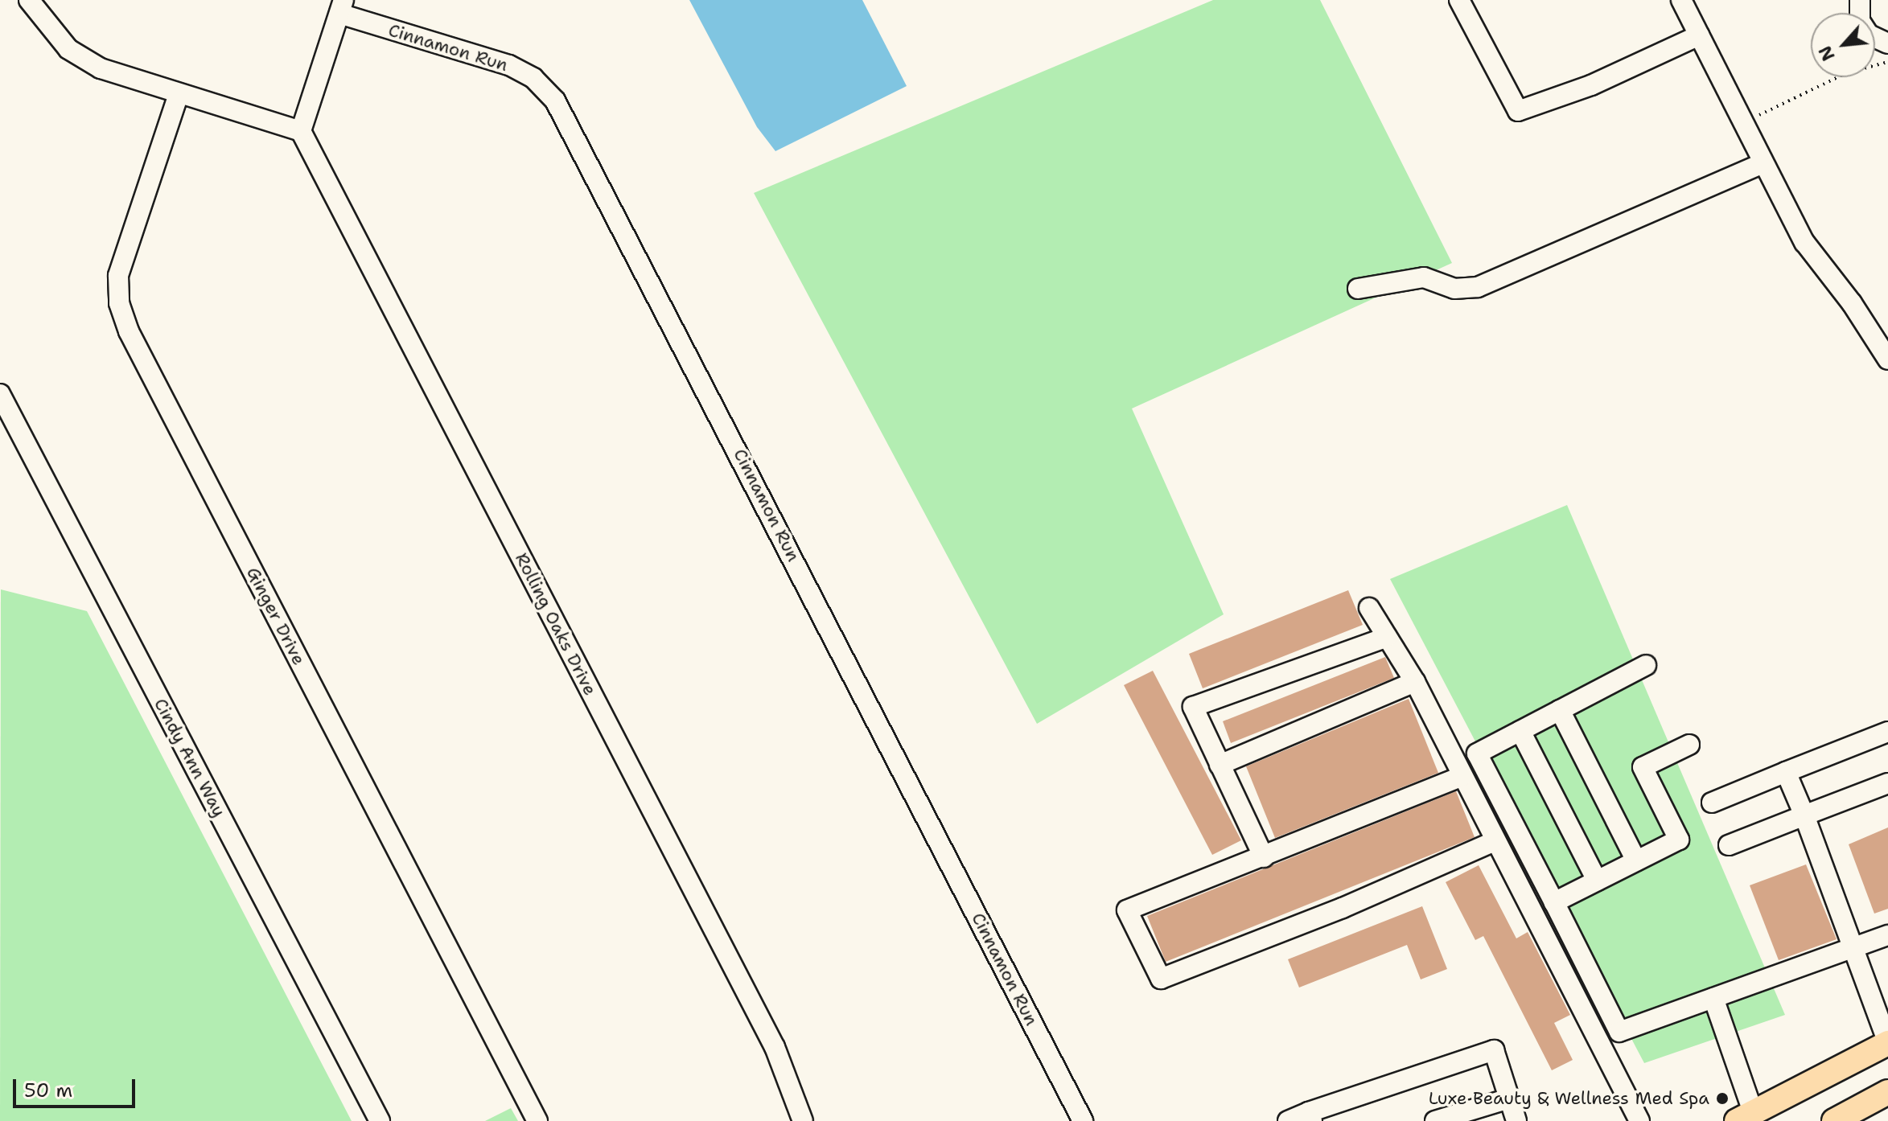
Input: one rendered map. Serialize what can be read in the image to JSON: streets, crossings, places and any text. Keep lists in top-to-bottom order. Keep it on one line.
{"streets":{"street":["Cinnamon Run","Ginger Drive","Rolling Oaks Drive","Cindy Ann Way"]},"places":["Luxe Beauty & Wellness Med Spa"],"scale_bar":"50 m","north":"bottom left"}
